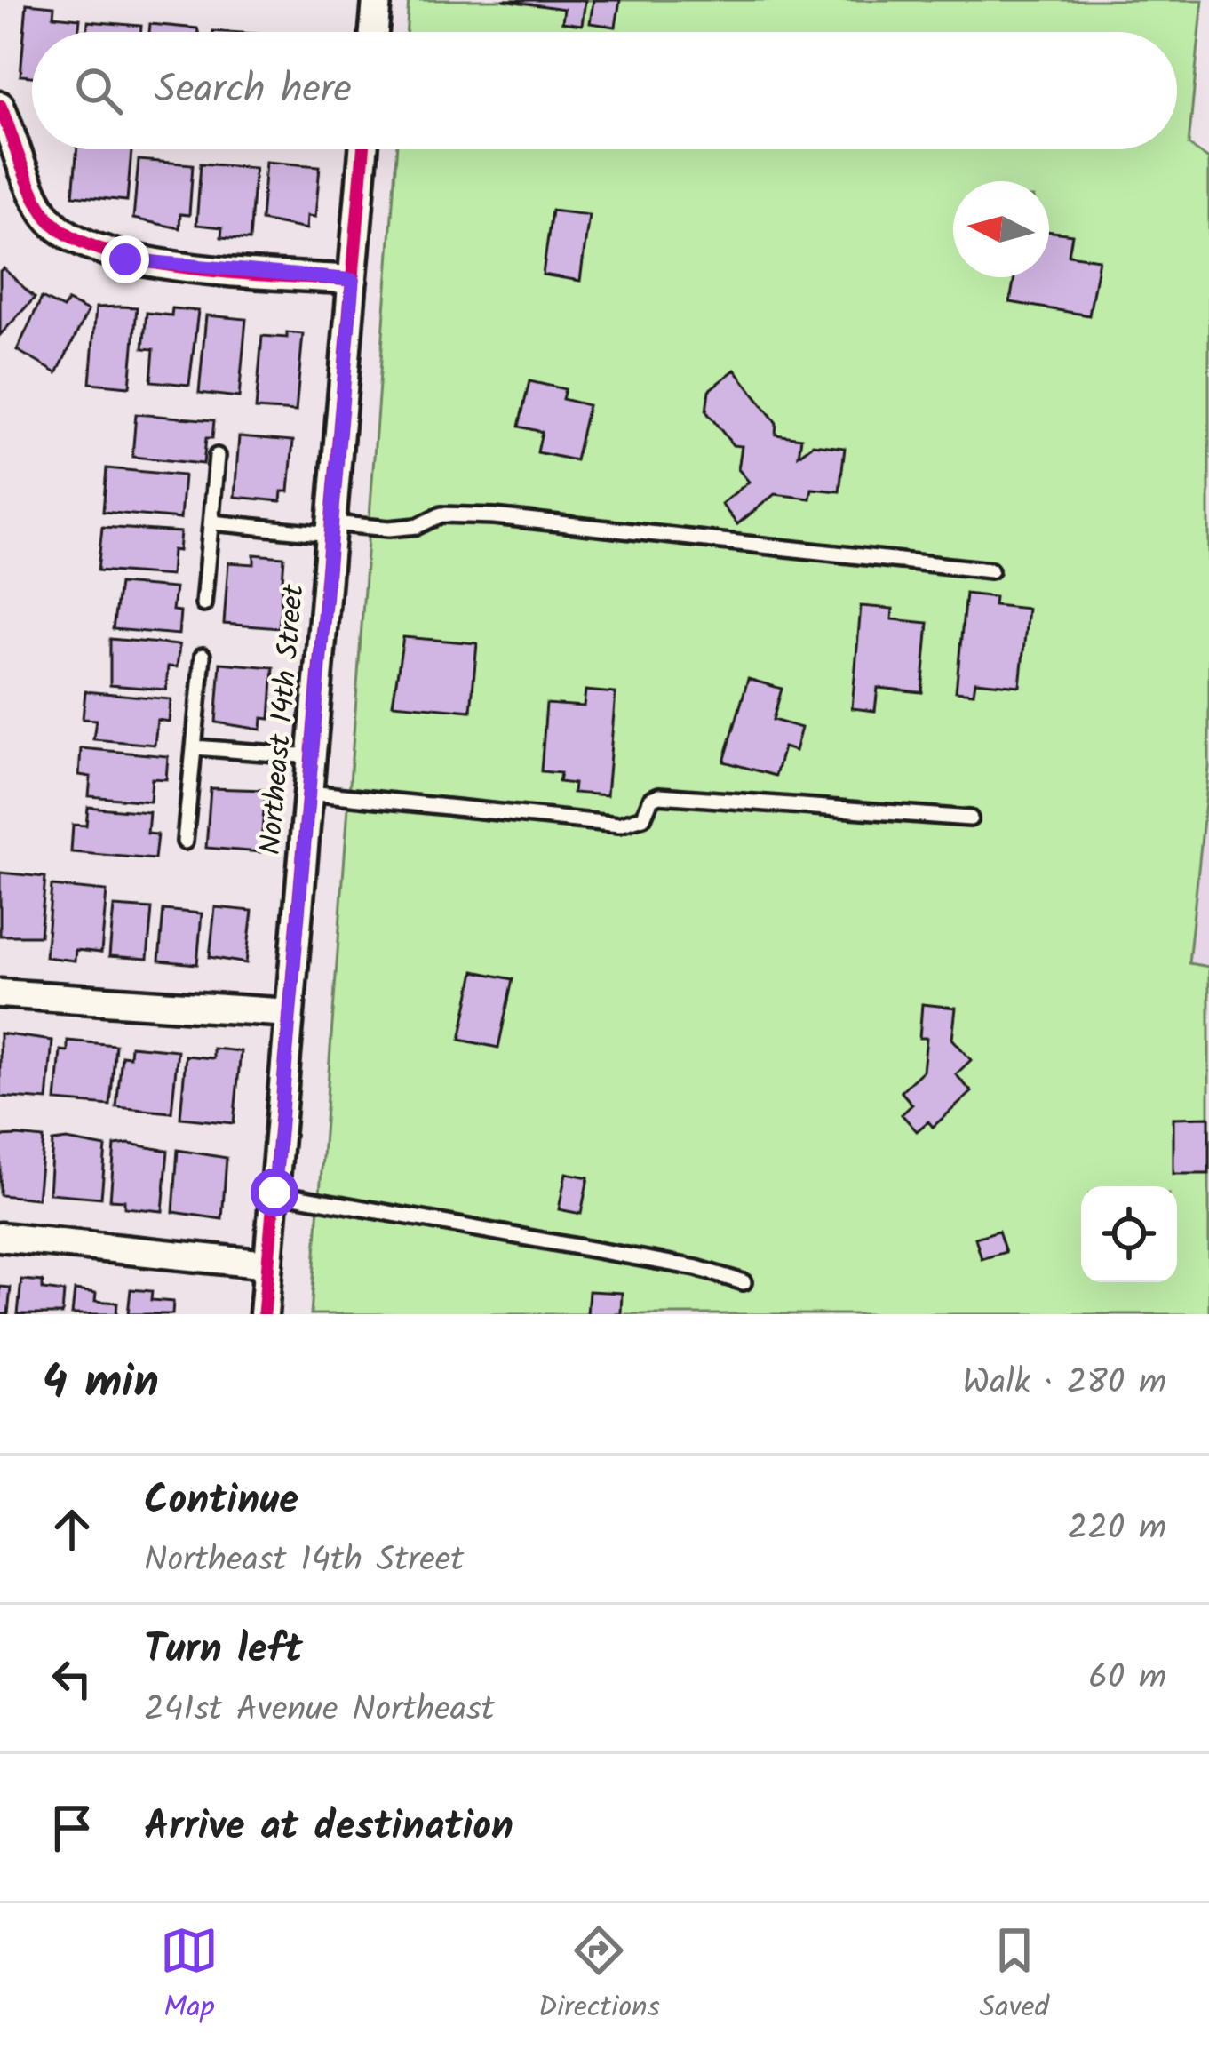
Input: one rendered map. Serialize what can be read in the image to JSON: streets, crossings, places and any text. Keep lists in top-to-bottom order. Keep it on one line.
{"streets":{"street":["Northeast 14th Street"]},"north":"left","page":{"search":"Search here","heading":["4 min","Walk · 280 m"],"list":[["Continue","Northeast 14th Street","220 m"],["Turn left","241st Avenue Northeast","60 m"],"Arrive at destination"],"nav":["Map","Directions","Saved"]}}
